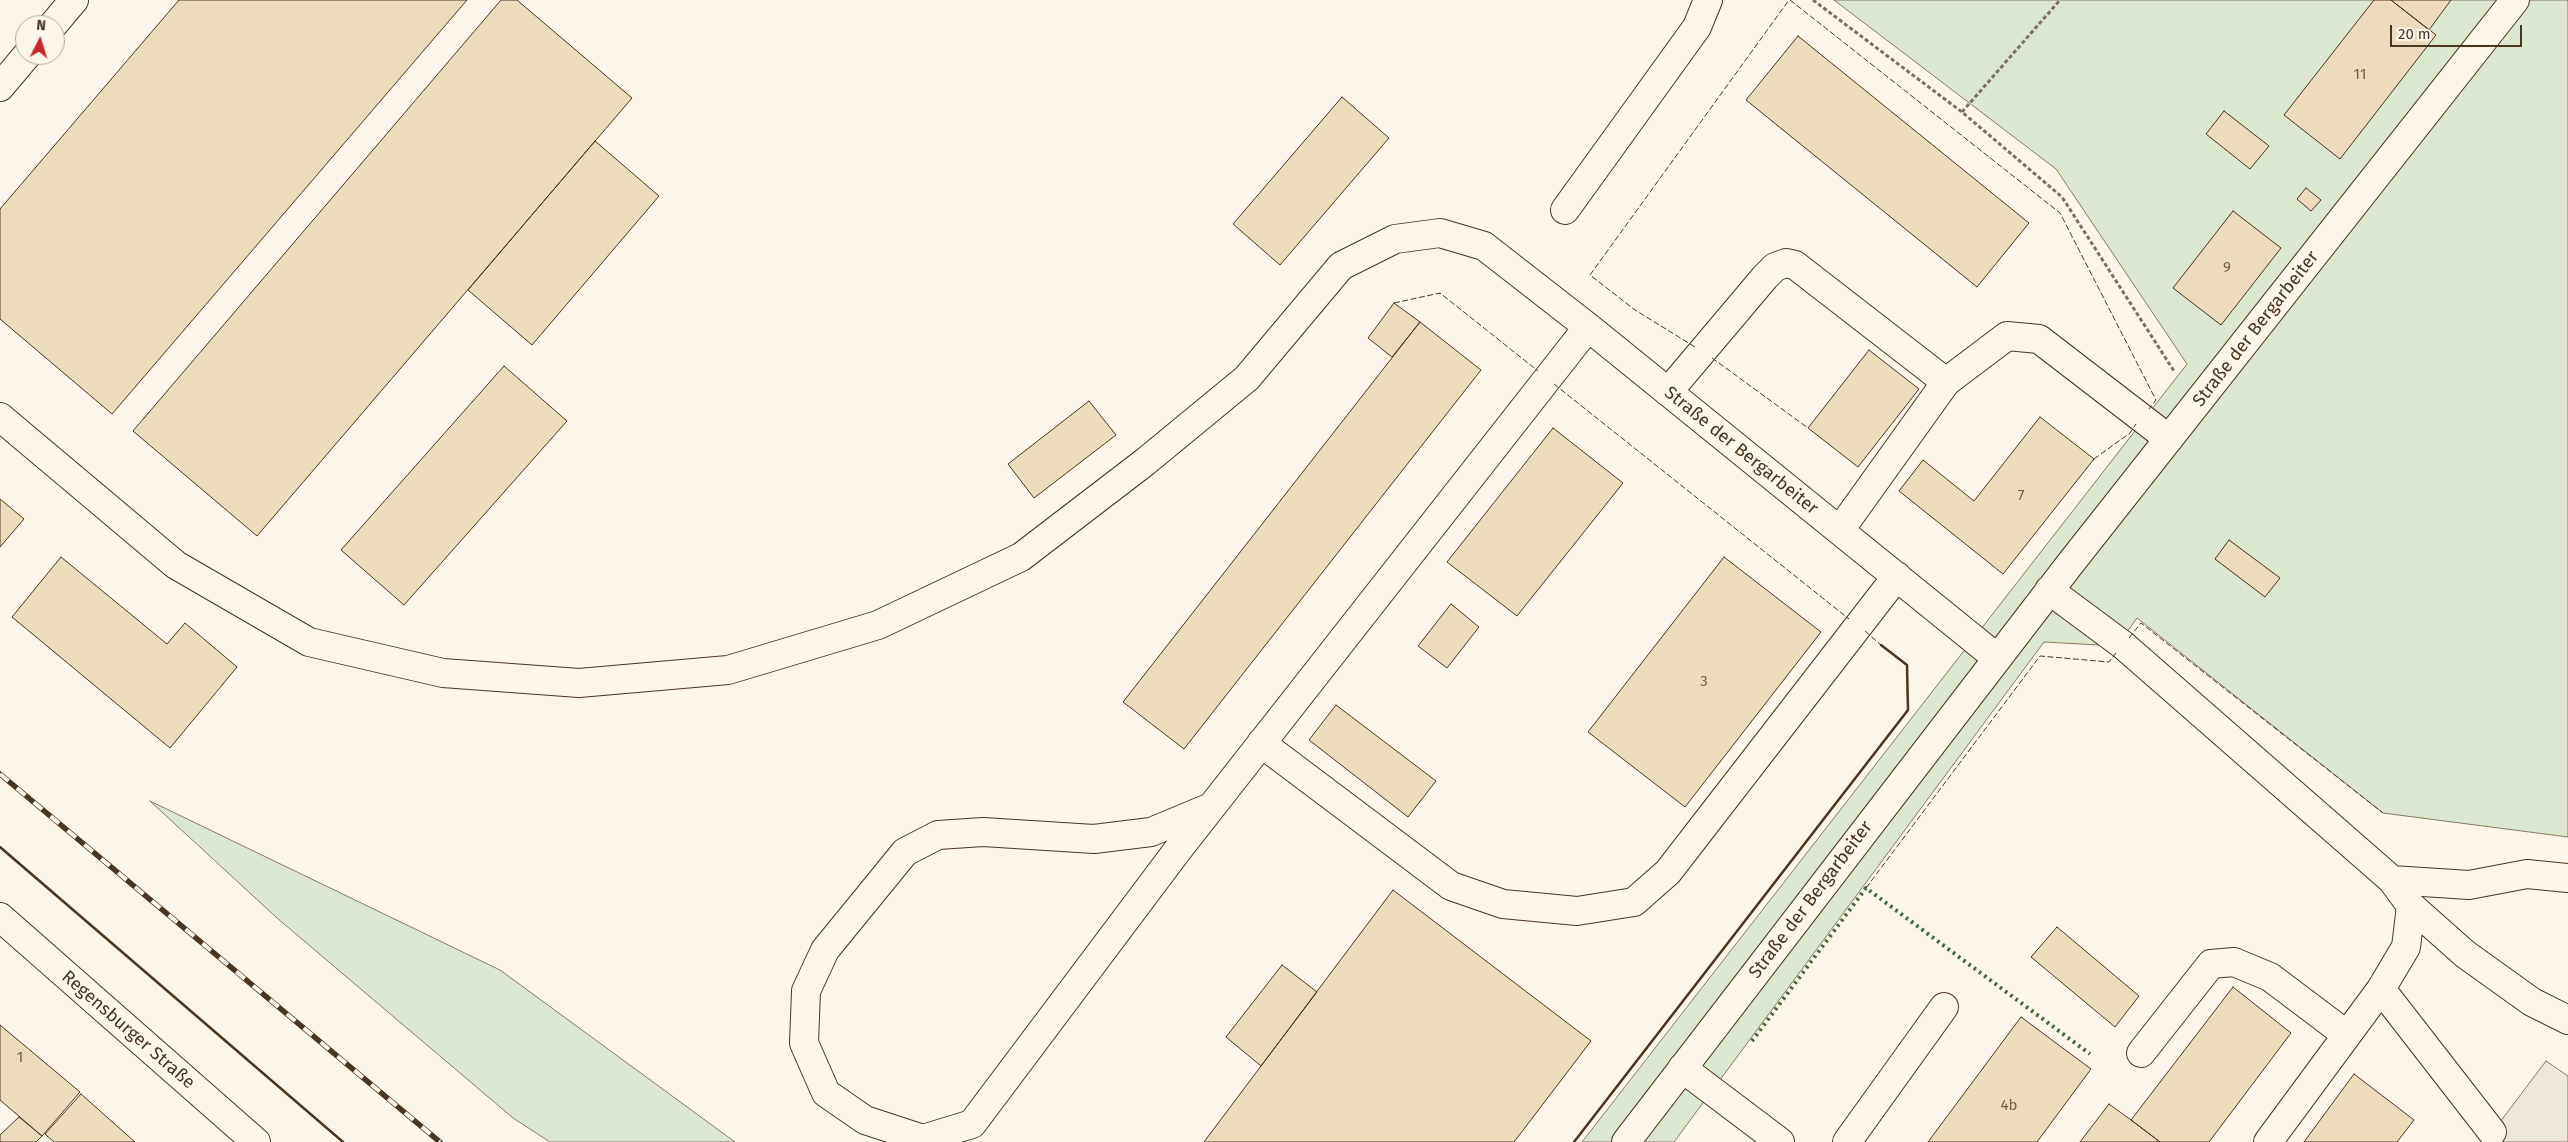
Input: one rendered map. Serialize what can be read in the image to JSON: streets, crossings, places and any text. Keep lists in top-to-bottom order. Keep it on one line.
{"streets":{"street":["Straße der Bergarbeiter","Regensburger Straße"]},"house_numbers":["11","9","7","3","1","4b"],"scale_bar":"20 m","north":"top"}
